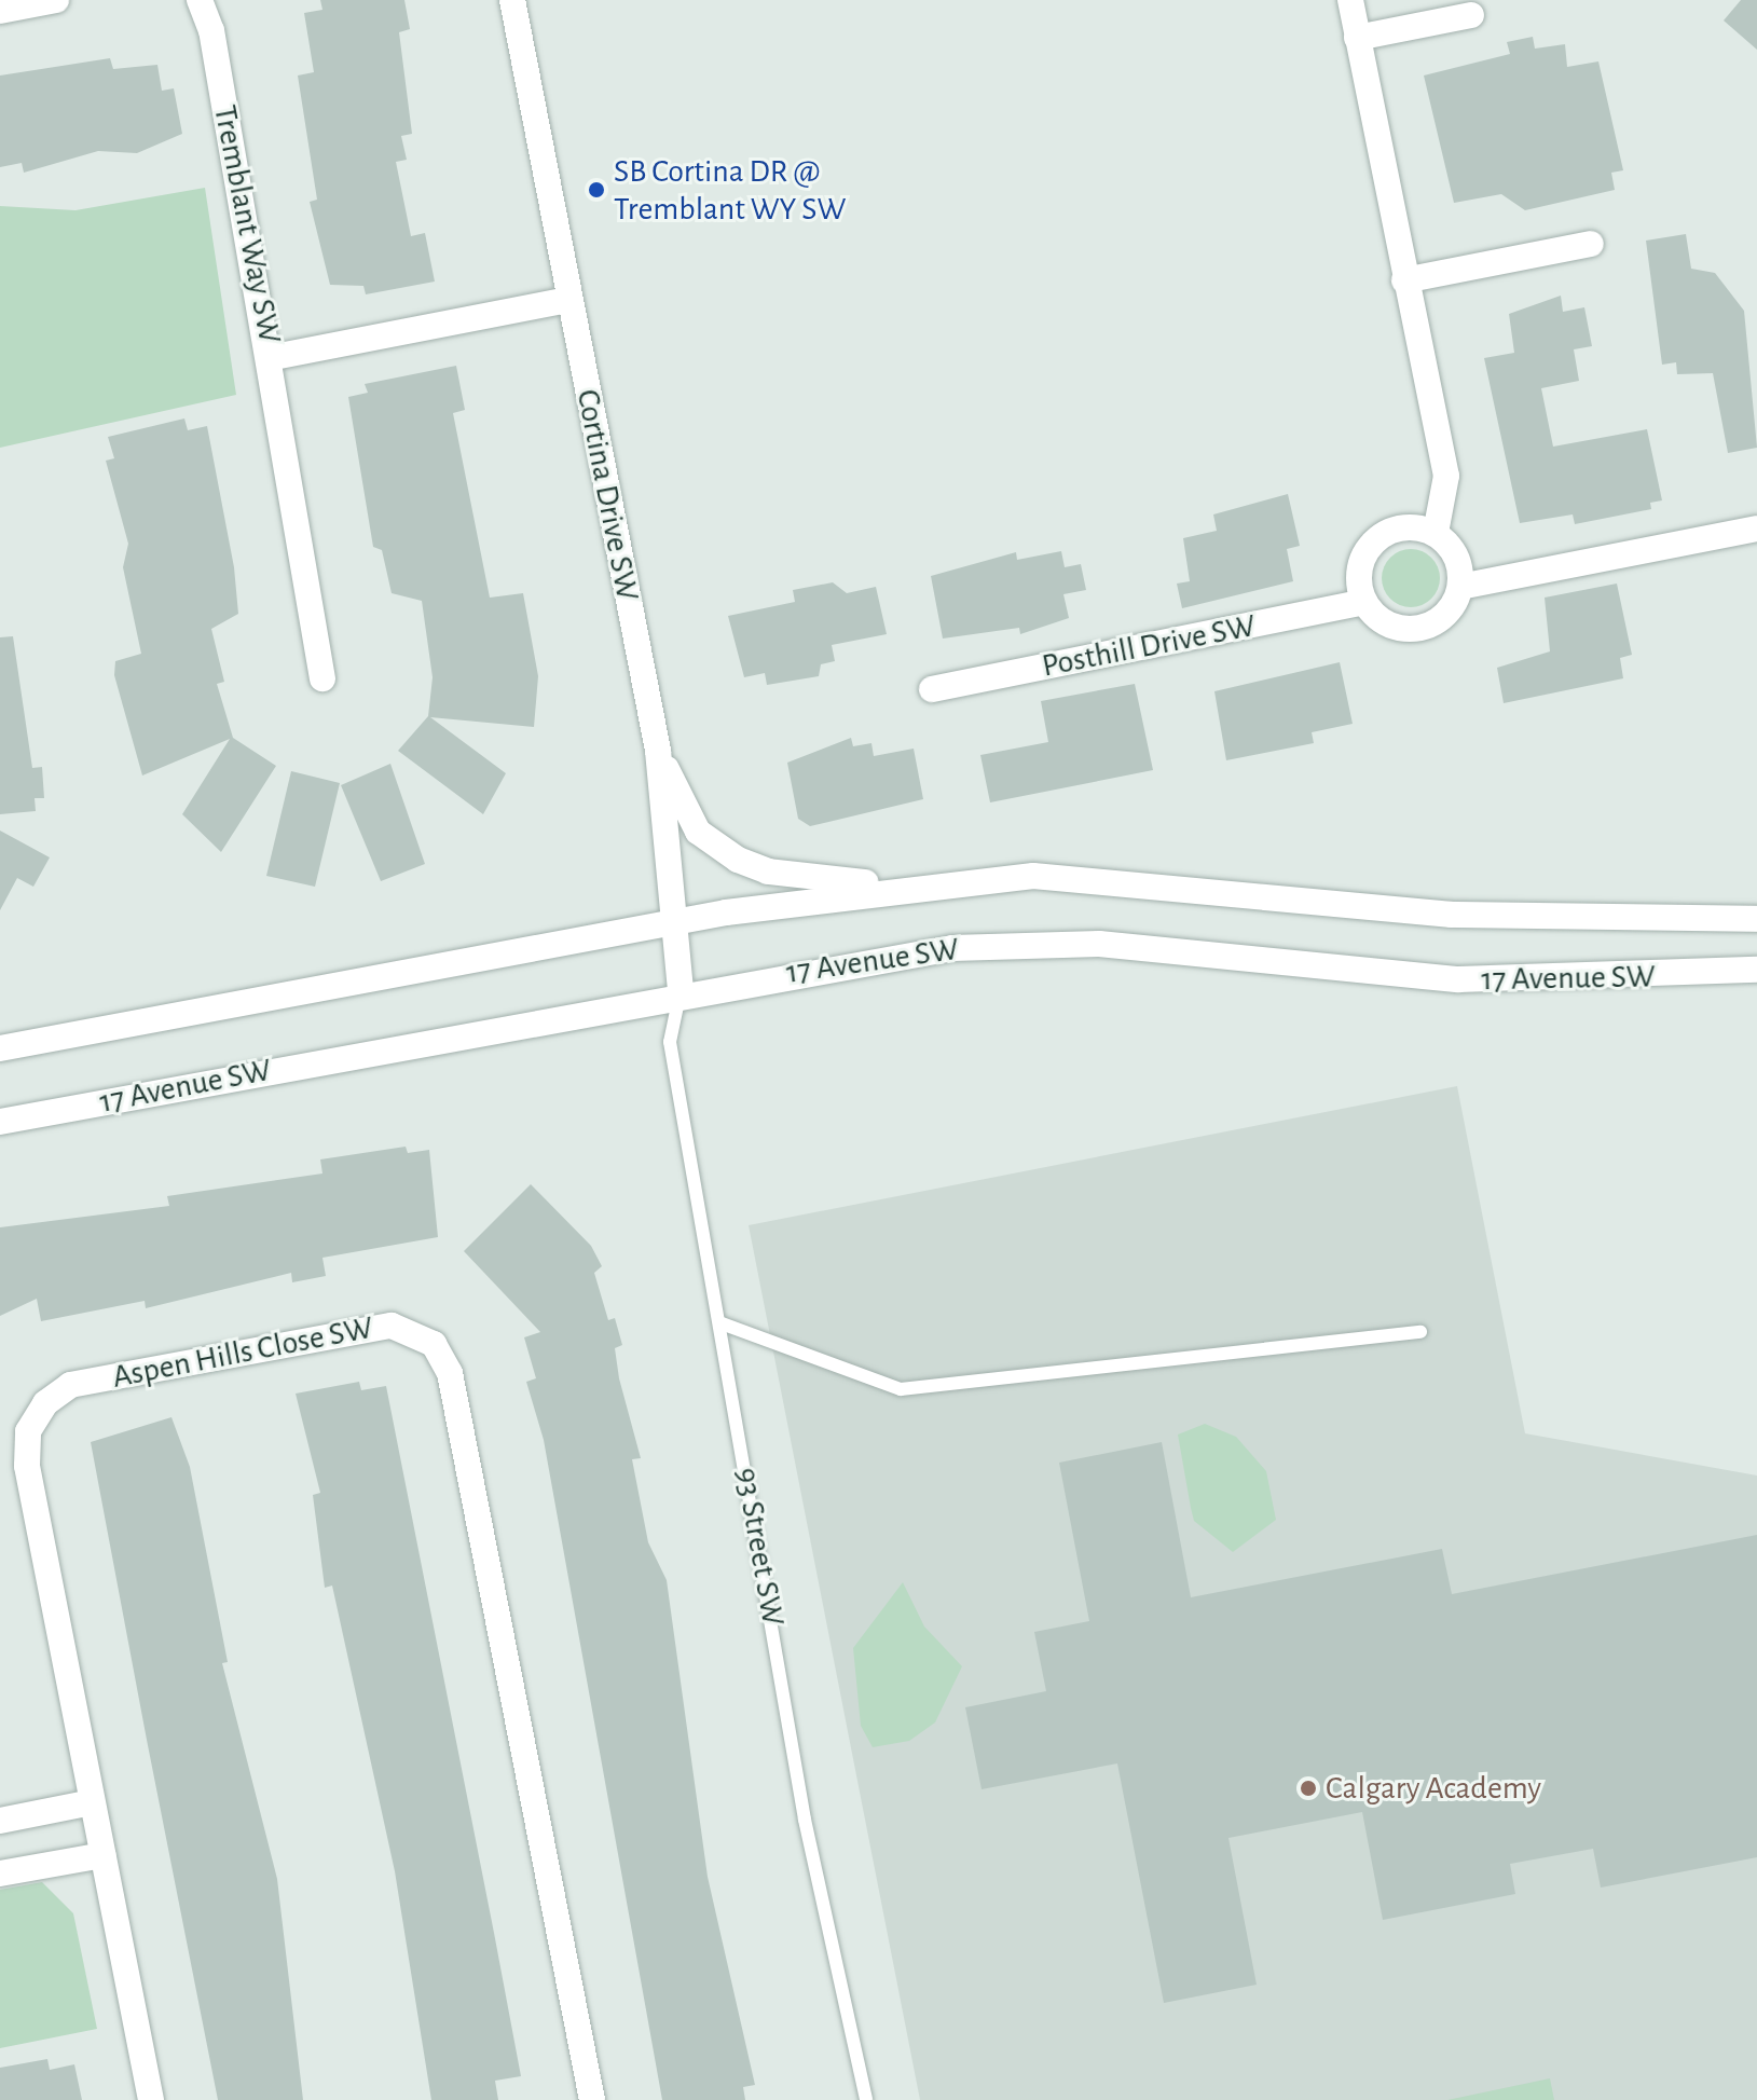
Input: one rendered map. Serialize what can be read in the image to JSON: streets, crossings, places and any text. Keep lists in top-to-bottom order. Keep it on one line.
{"streets":{"street":["Tremblant Way SW","Cortina Drive SW","Posthill Drive SW","17 Avenue SW","Aspen Hills Close SW"],"lane":["93 Street SW"]},"crossings":[["Tremblant Way SW","Cortina Drive SW"],["Cortina Drive SW","17 Avenue SW"],["Cortina Drive SW","93 Street SW"],["17 Avenue SW","93 Street SW"]],"places":["SB Cortina DR @ Tremblant WY SW","Calgary Academy"]}
